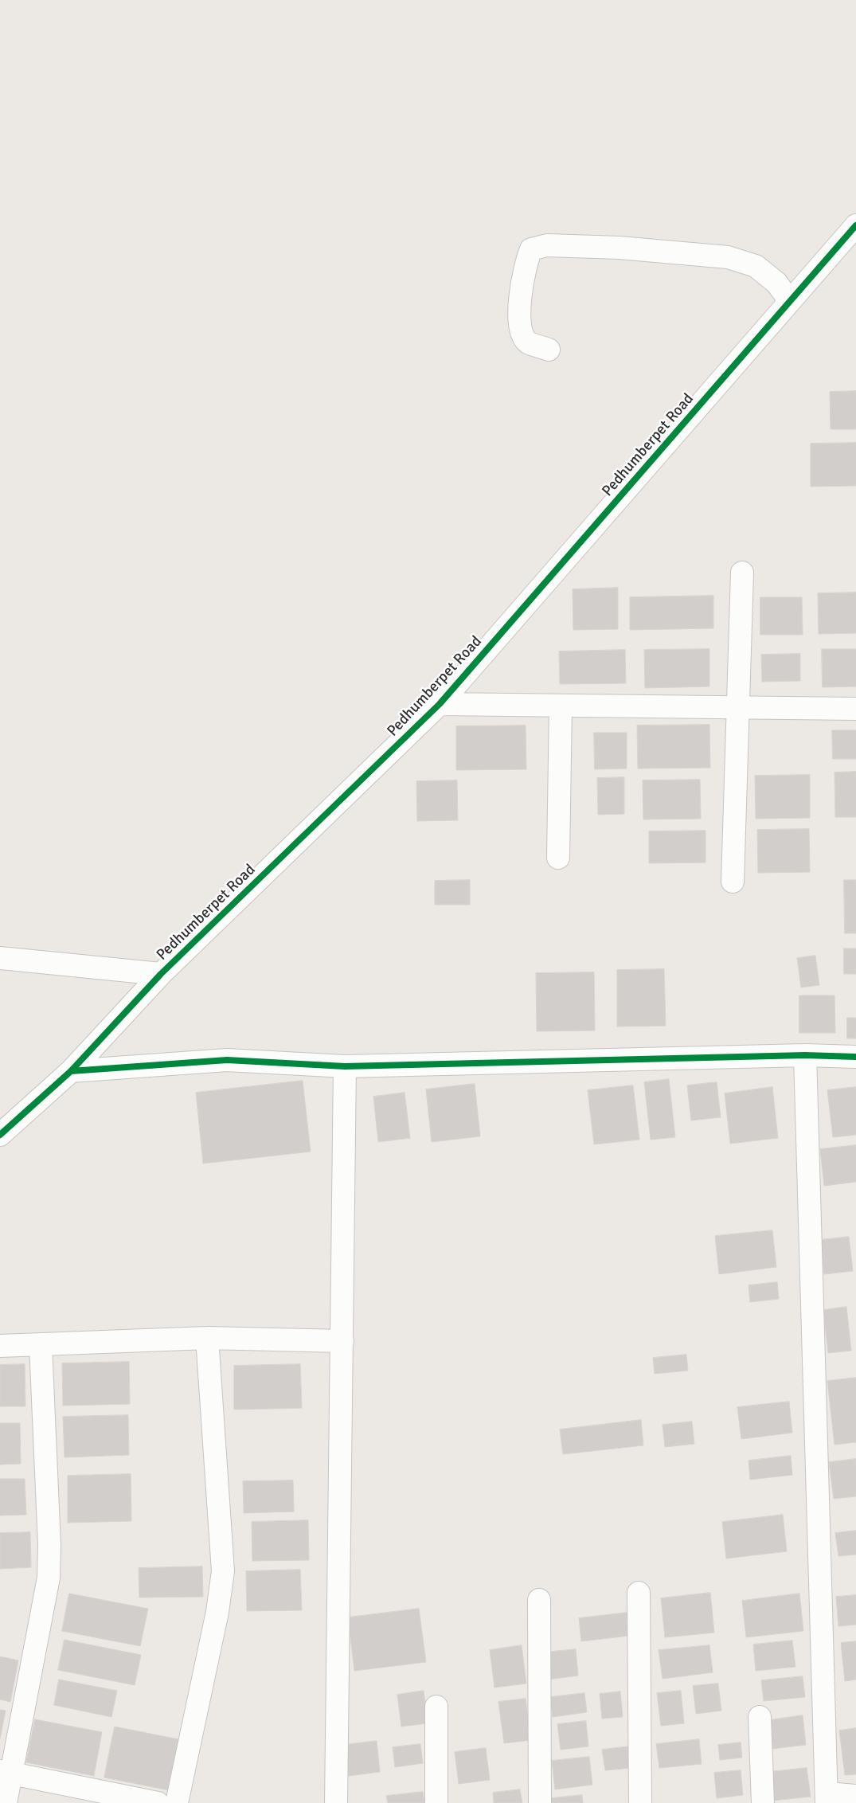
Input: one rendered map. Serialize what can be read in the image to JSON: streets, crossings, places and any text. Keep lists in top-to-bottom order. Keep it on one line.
{"streets":{"street":["Pedhumberpet Road"]}}
